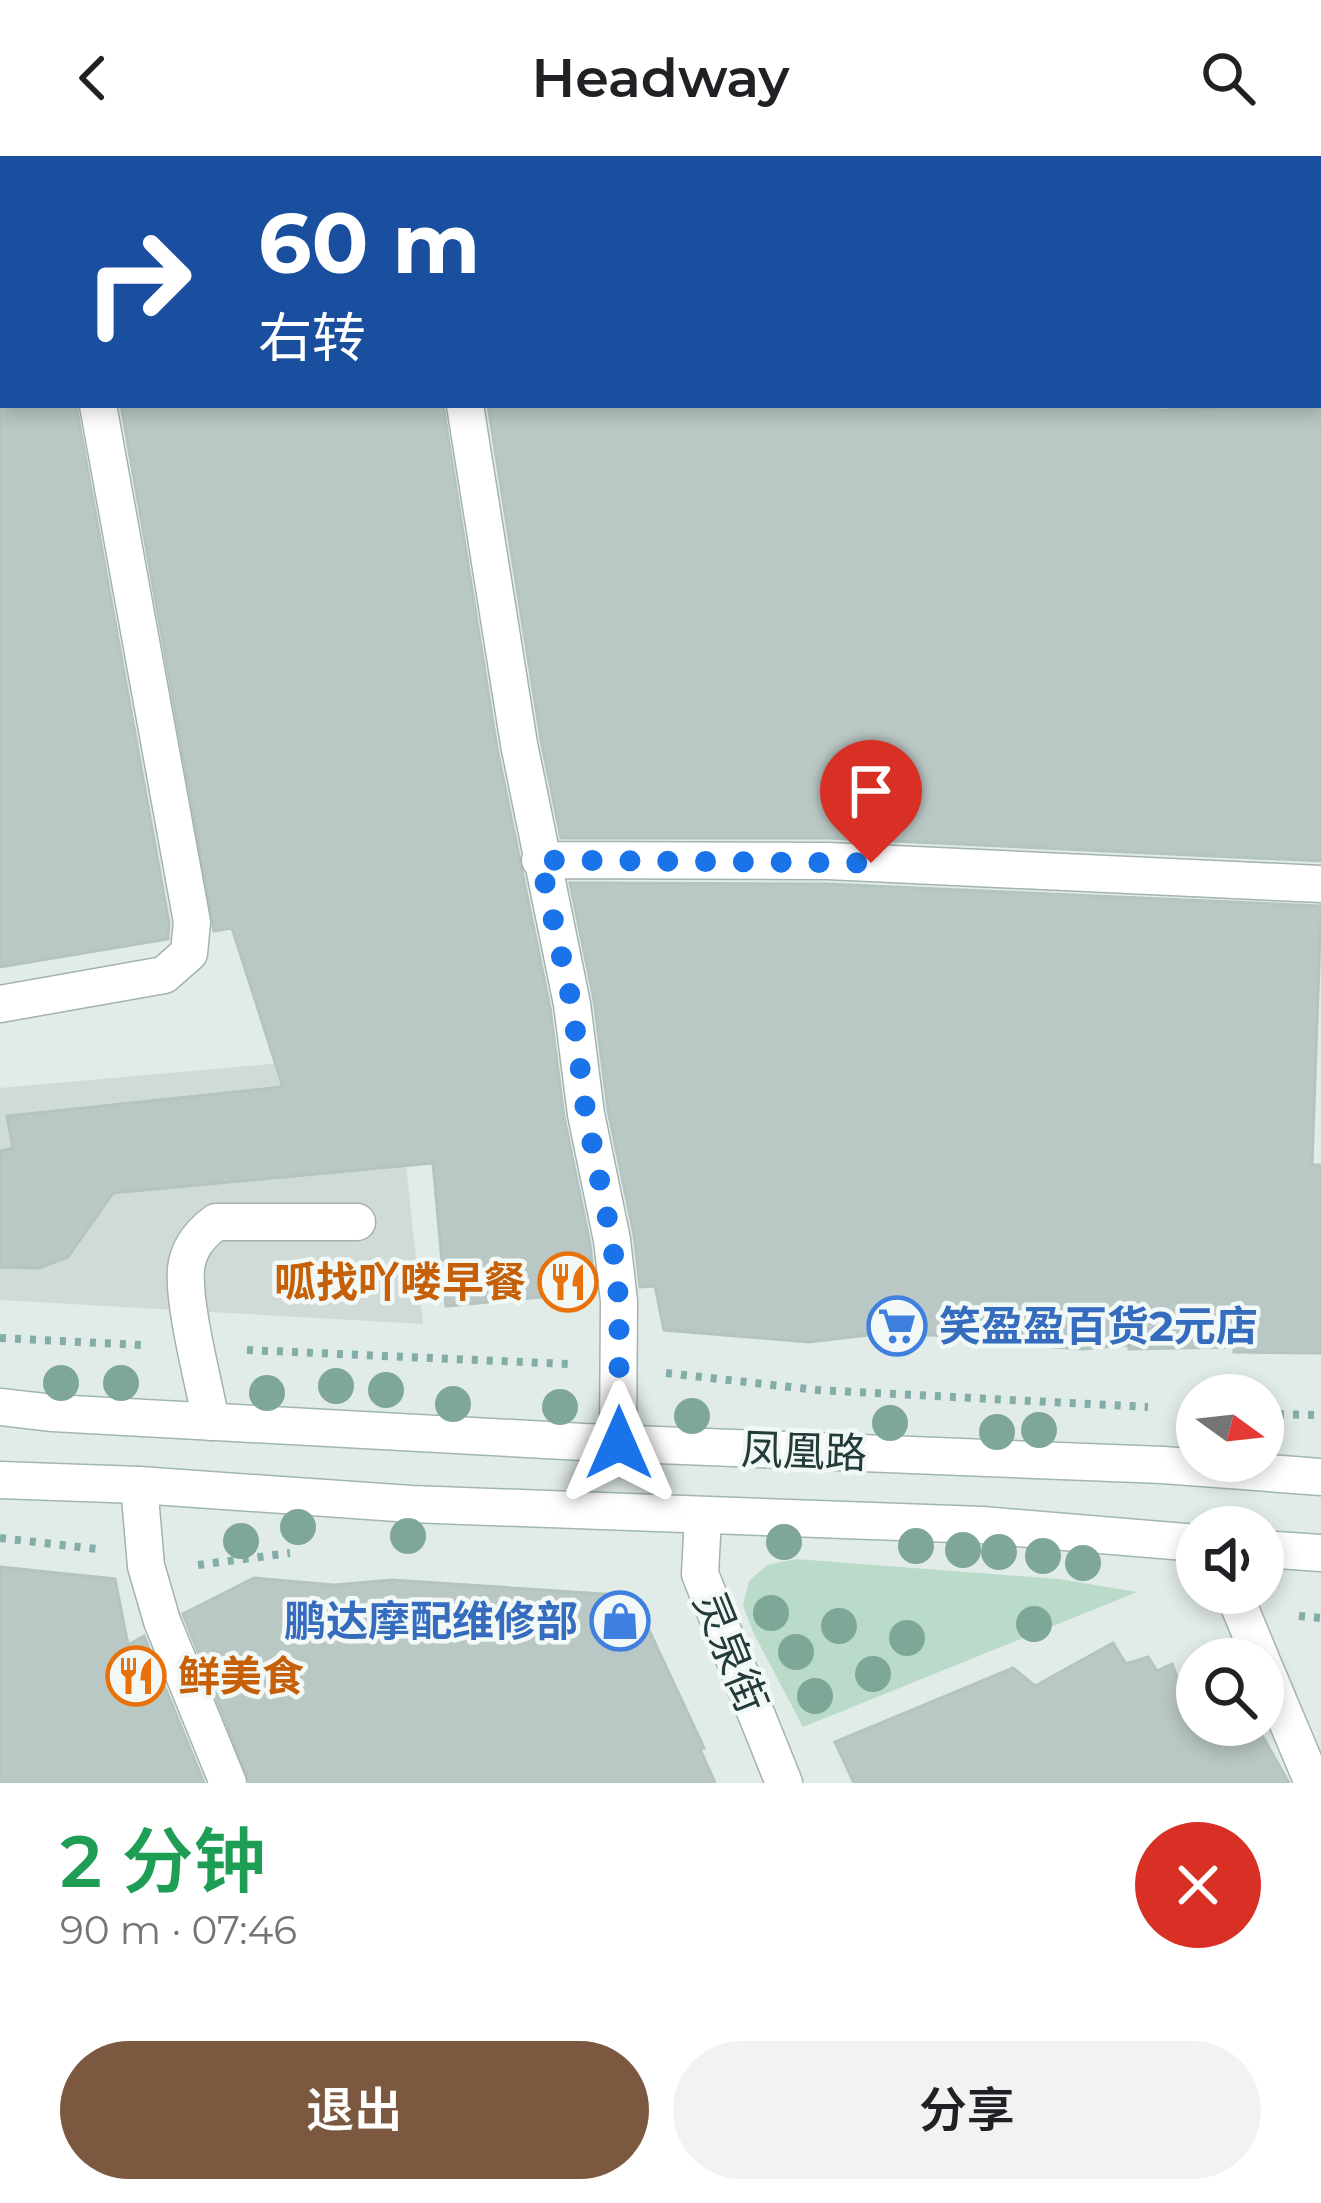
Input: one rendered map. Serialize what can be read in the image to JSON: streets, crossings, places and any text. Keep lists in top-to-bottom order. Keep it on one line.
{"streets":{"street":["凤凰路","灵泉街"]},"crossings":[["凤凰路","灵泉街"]],"places":{"restaurant":["呱找吖喽早餐","鲜美食"],"supermarket":["笑盈盈百货2元店"],"shop":["鹏达摩配维修部"]},"north":"right","page":{"header":"Headway","turn":["60 m","右转"],"heading":["2 分钟","90 m · 07:46"],"buttons":["退出","分享"]}}
